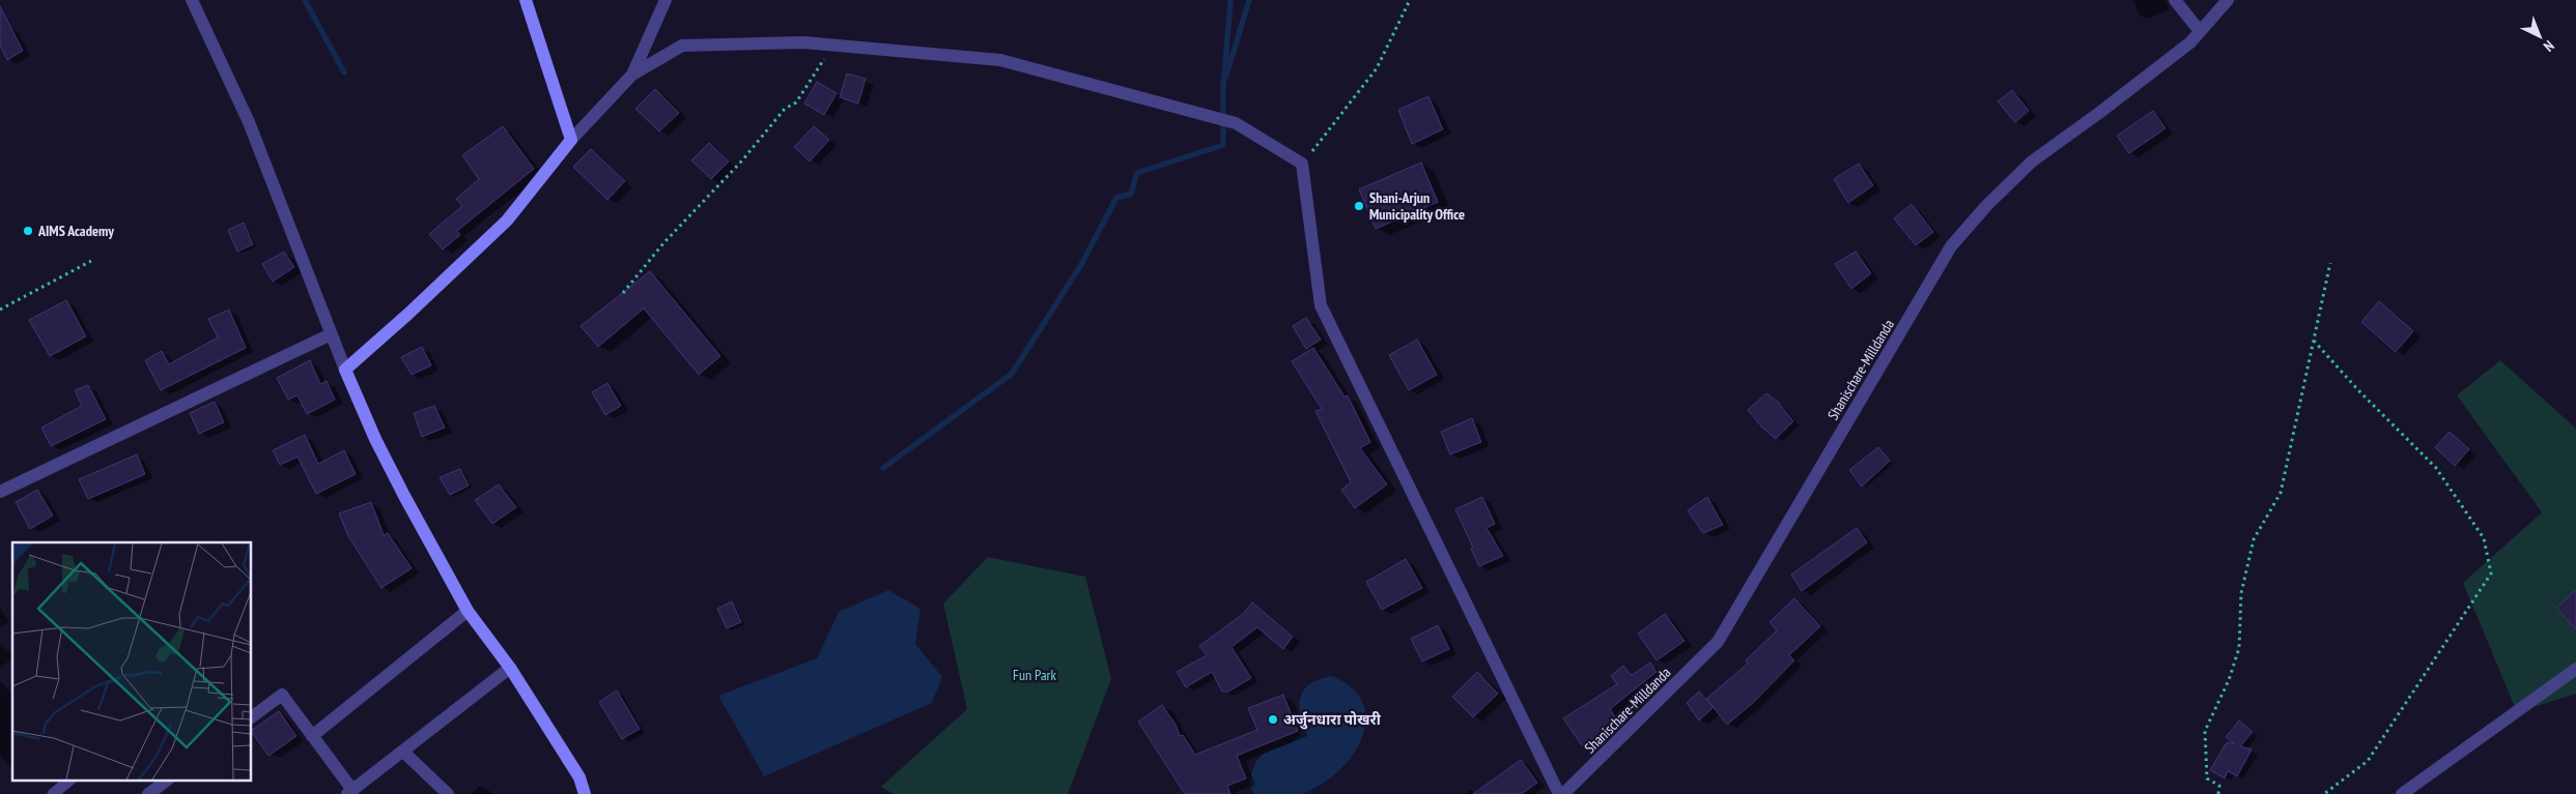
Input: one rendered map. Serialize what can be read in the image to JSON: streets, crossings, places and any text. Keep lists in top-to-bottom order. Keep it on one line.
{"streets":{"street":["Shanischare-Milldanda"]},"parks":["Fun Park"],"places":["Shani-Arjun Municipality Office","AIMS Academy","अर्जुनधारा पोखरी"],"north":"bottom right"}
